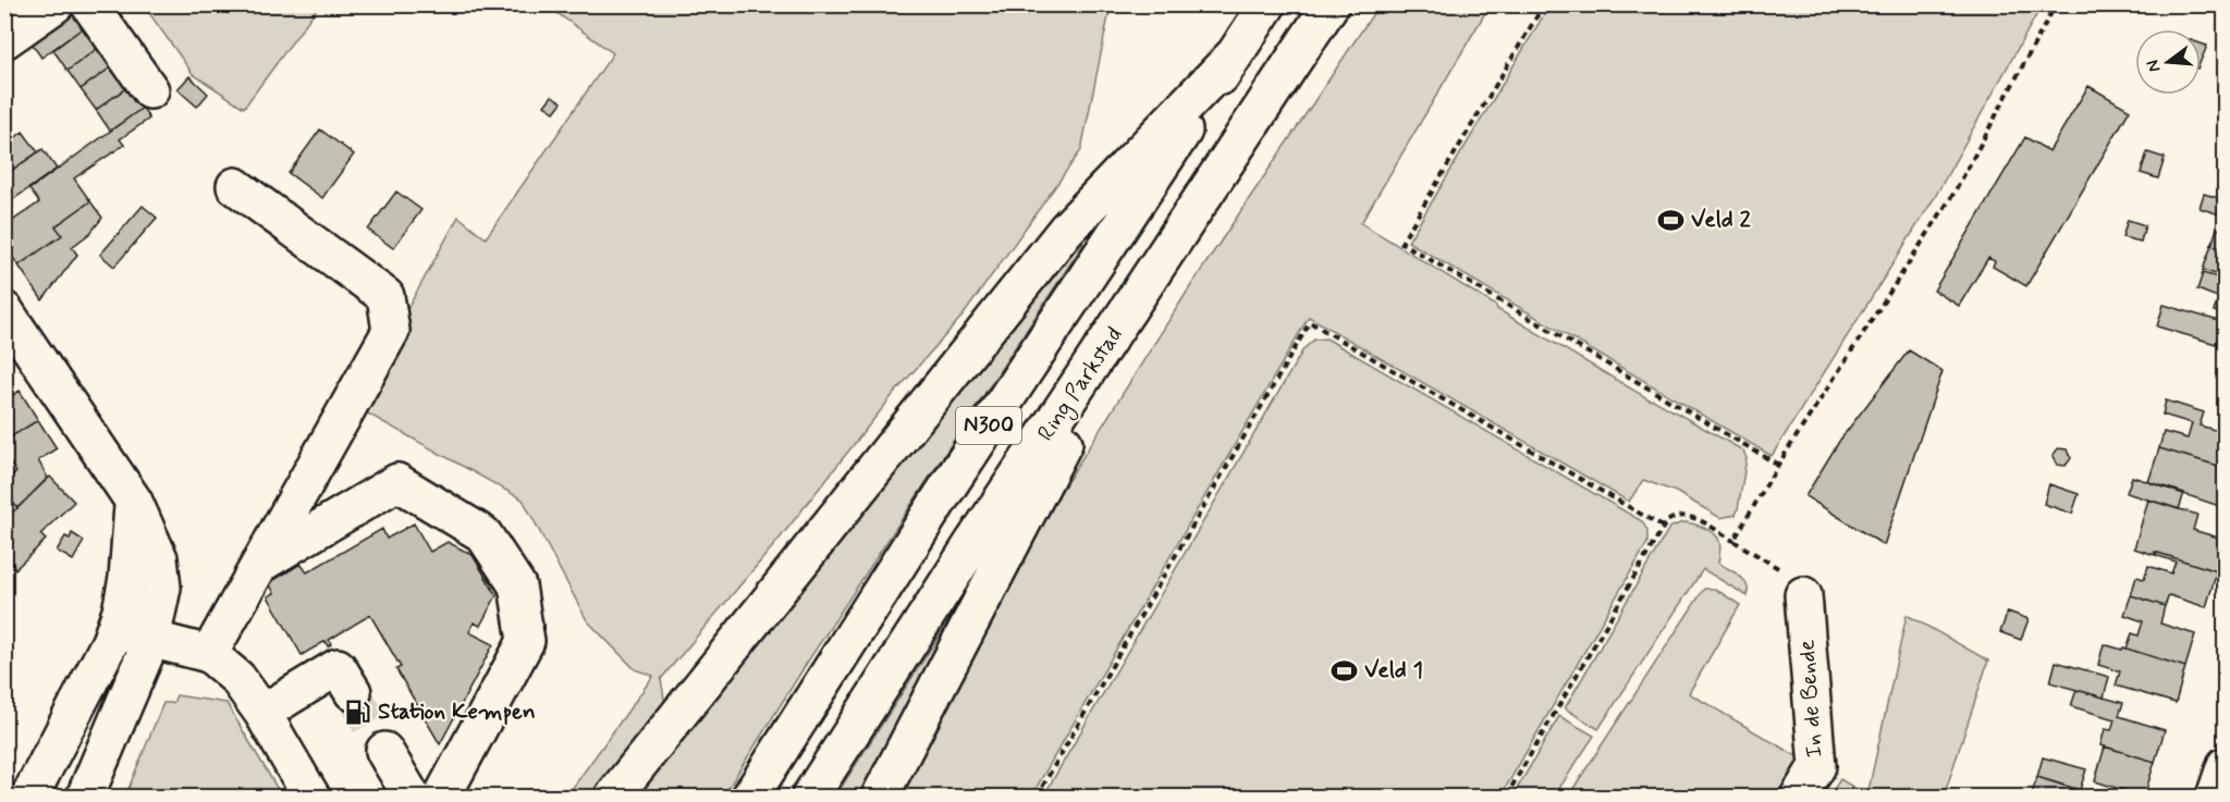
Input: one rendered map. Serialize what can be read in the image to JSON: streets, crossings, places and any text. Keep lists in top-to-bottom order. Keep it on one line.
{"streets":{"main road":["Ring Parkstad","N300","In de Bende"]},"crossings":[["Ring Parkstad","N300"]],"places":{"sports":["Veld 2","Veld 1"],"fuel station":["Station Kempen"]},"north":"left"}
